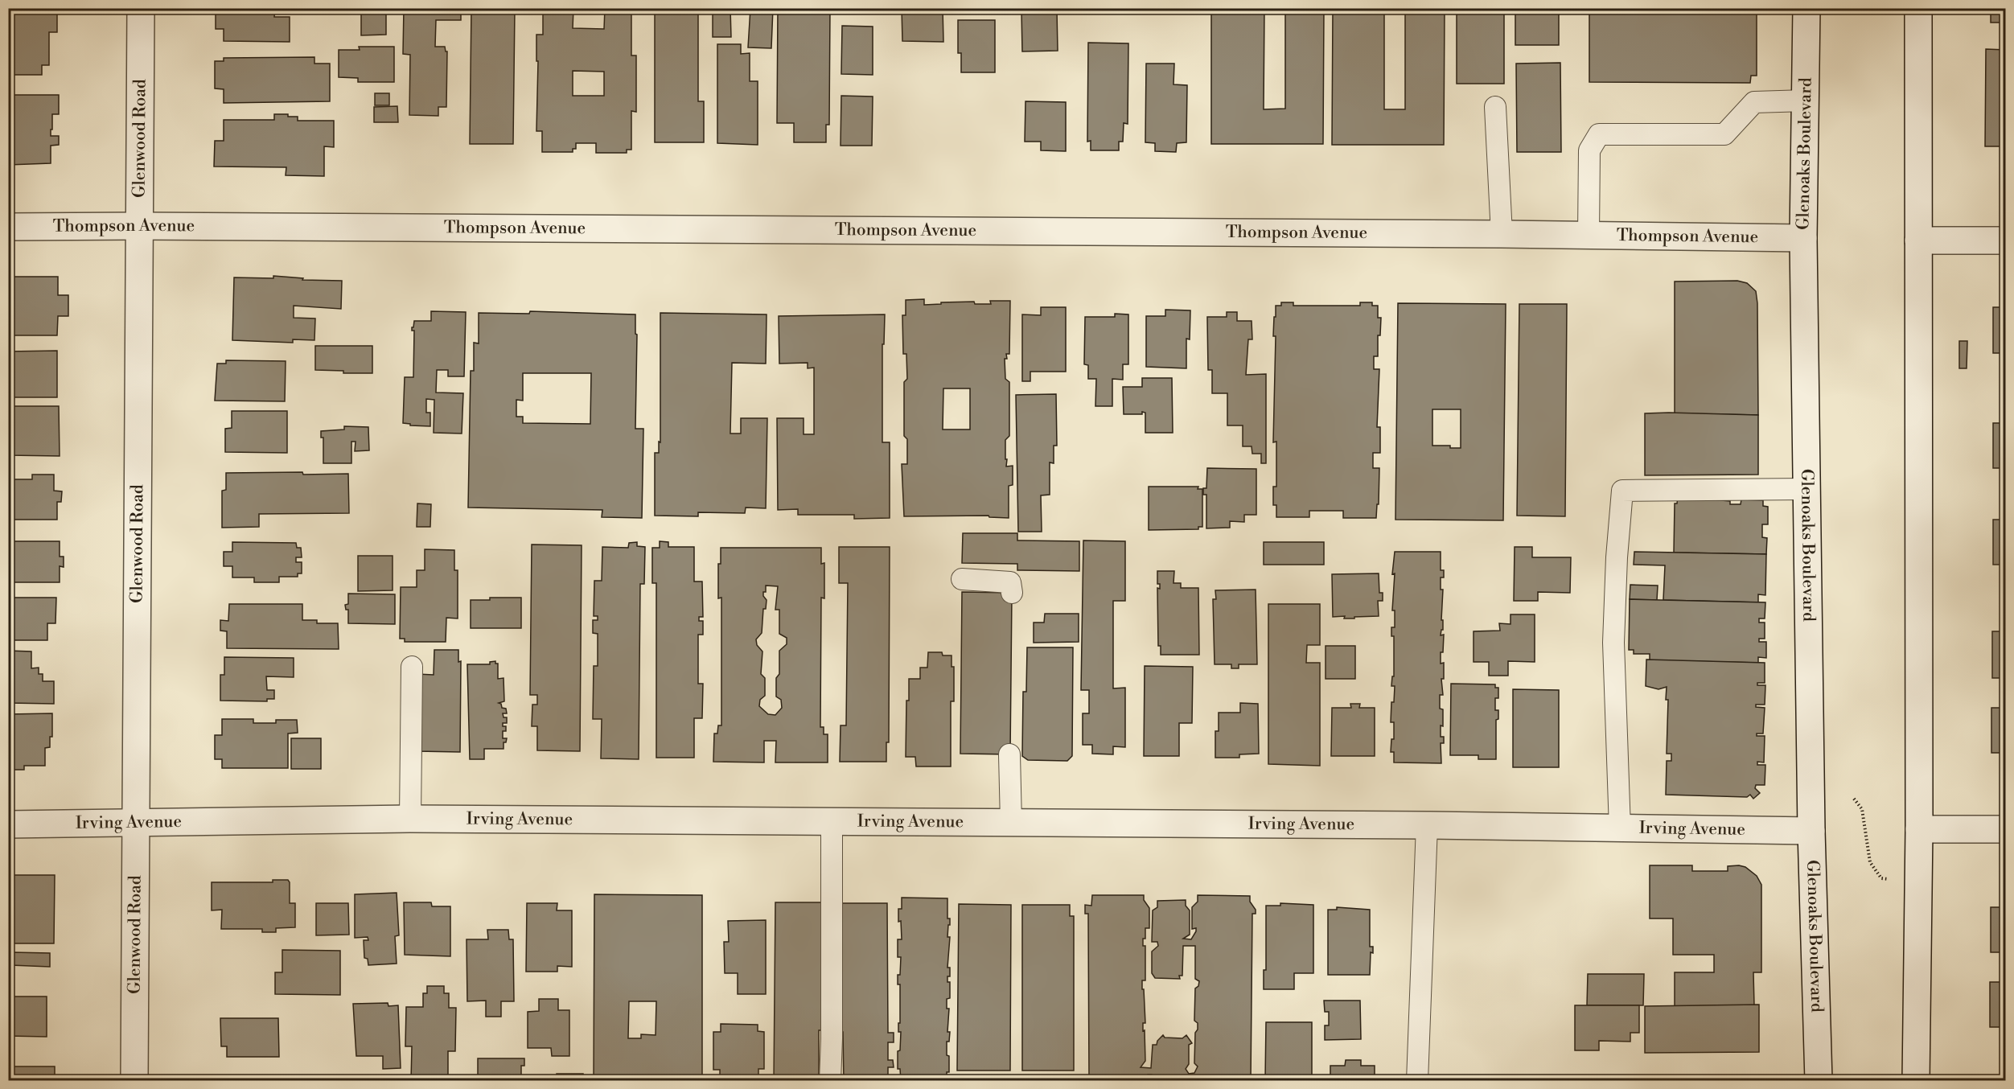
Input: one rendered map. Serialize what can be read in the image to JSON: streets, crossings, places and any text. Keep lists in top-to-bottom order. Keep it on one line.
{"streets":{"street":["Glenwood Road","Glenoaks Boulevard","Thompson Avenue","Irving Avenue"]},"crossings":[["Glenwood Road","Thompson Avenue"],["Glenwood Road","Irving Avenue"],["Glenoaks Boulevard","Thompson Avenue"],["Glenoaks Boulevard","Irving Avenue"]]}
